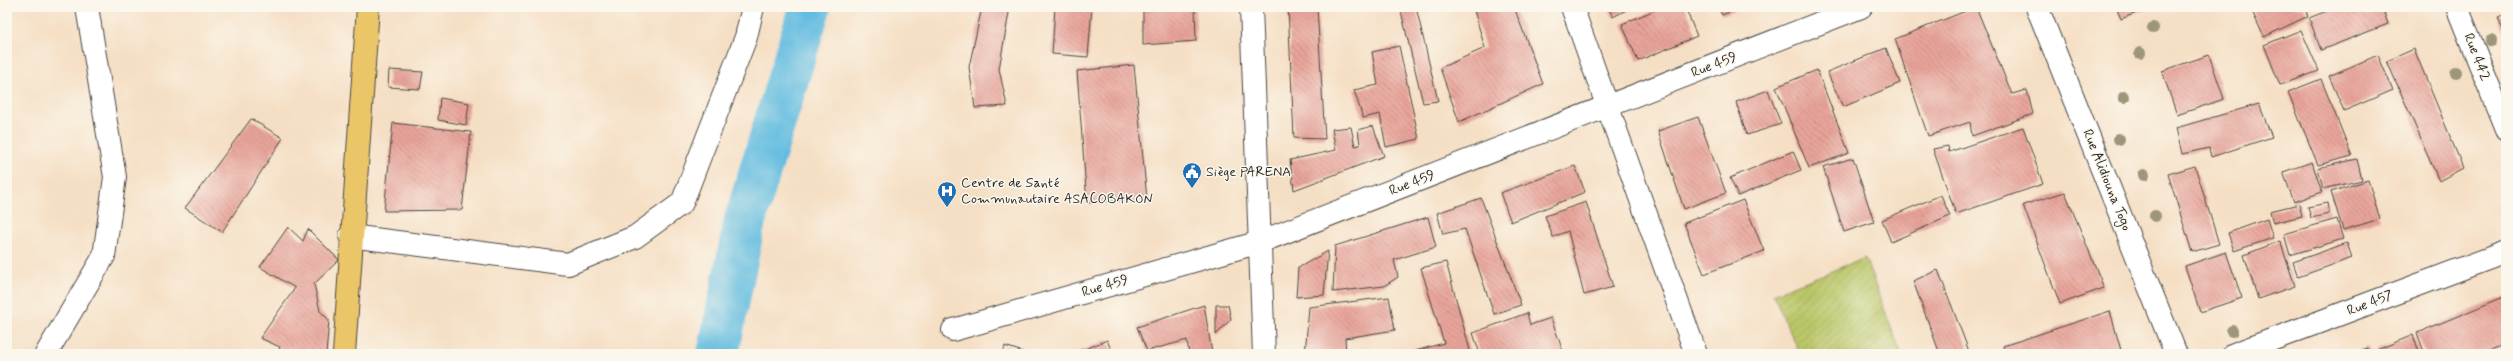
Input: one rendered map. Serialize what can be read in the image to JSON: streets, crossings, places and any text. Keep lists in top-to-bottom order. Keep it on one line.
{"streets":{"street":["Rue 442","Rue 459","Rue Alidiouna Togo","Rue 457"]},"places":{"public building":["Siège PARENA"],"hospital":["Centre de Santé Communautaire ASACOBAKON"]}}
